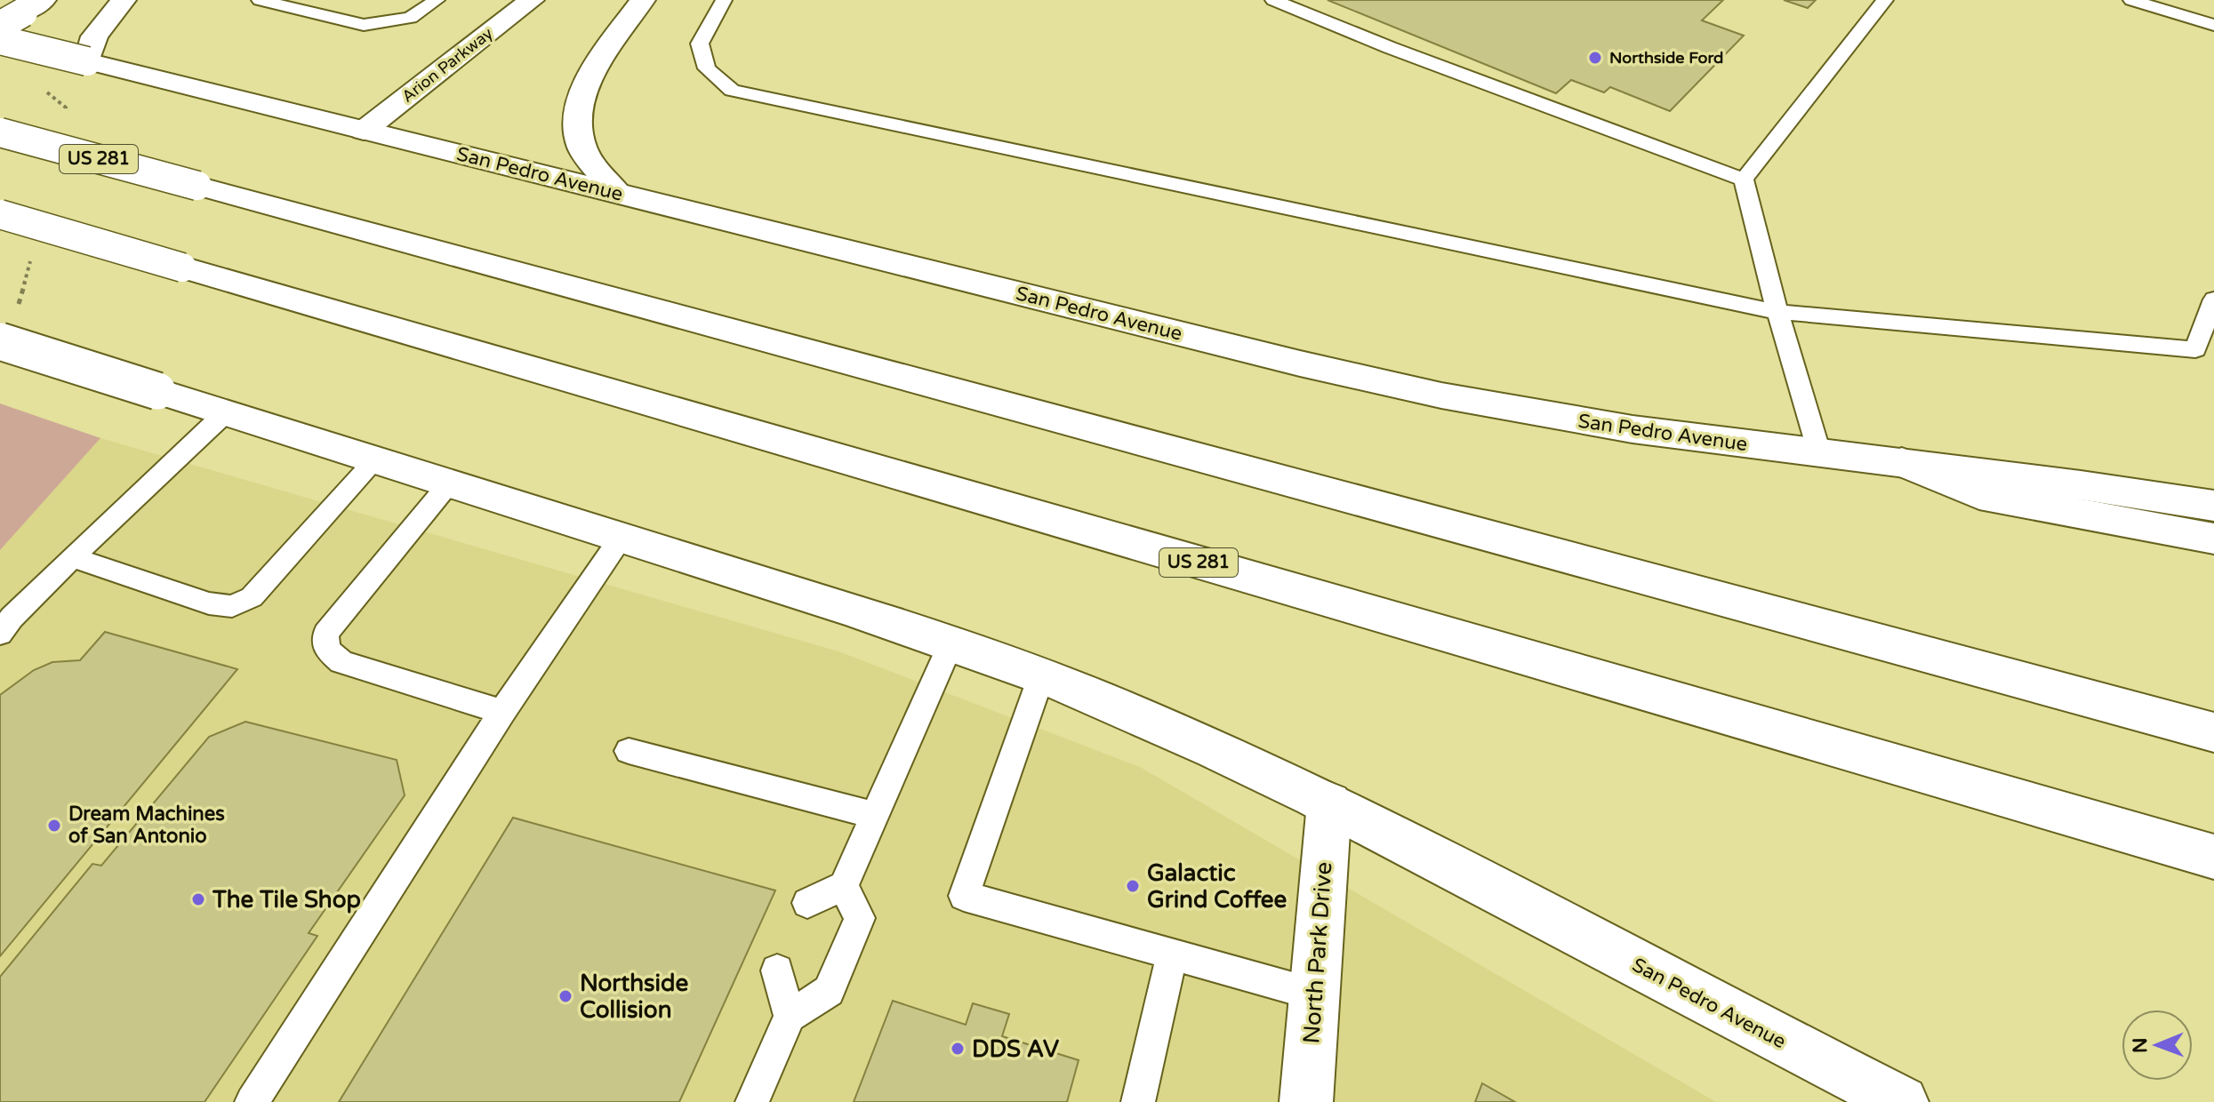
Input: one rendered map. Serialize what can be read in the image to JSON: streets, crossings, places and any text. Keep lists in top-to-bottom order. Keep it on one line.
{"streets":{"main road":["Arion Parkway","US 281","San Pedro Avenue","North Park Drive"]},"crossings":[["Arion Parkway","San Pedro Avenue"],["San Pedro Avenue","North Park Drive"]],"places":["Northside Ford","Dream Machines of San Antonio","Galactic Grind Coffee","The Tile Shop","Northside Collision","DDS AV"],"north":"left"}
